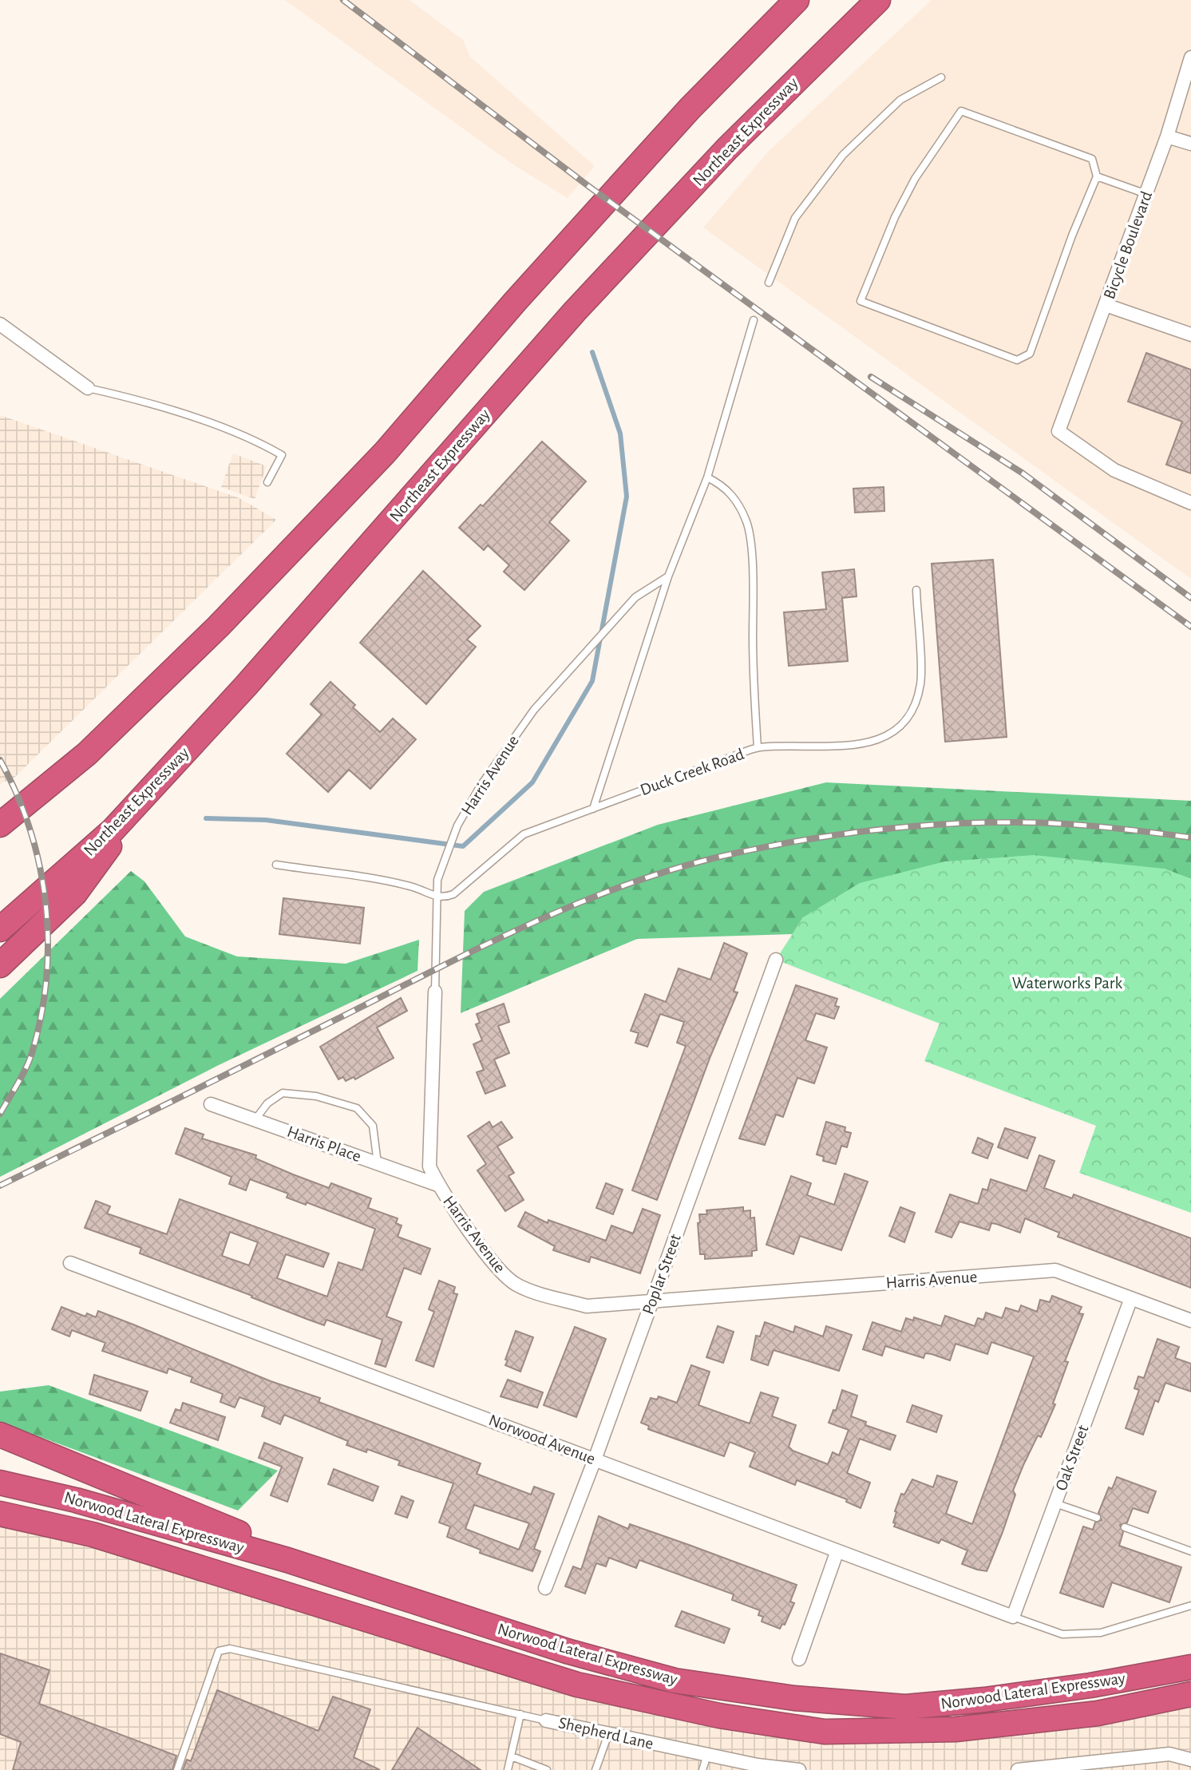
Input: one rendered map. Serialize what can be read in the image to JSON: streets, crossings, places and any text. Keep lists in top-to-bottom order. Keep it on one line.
{"streets":{"highway":["Northeast Expressway","Norwood Lateral Expressway"],"street":["Bicycle Boulevard","Harris Avenue","Harris Place","Poplar Street","Norwood Avenue","Oak Street","Shepherd Lane"],"lane":["Duck Creek Road"]},"crossings":[["Duck Creek Road","Harris Avenue"],["Harris Avenue","Harris Place"],["Harris Avenue","Poplar Street"],["Harris Avenue","Oak Street"],["Poplar Street","Norwood Avenue"],["Norwood Avenue","Oak Street"]],"parks":["Waterworks Park"]}
